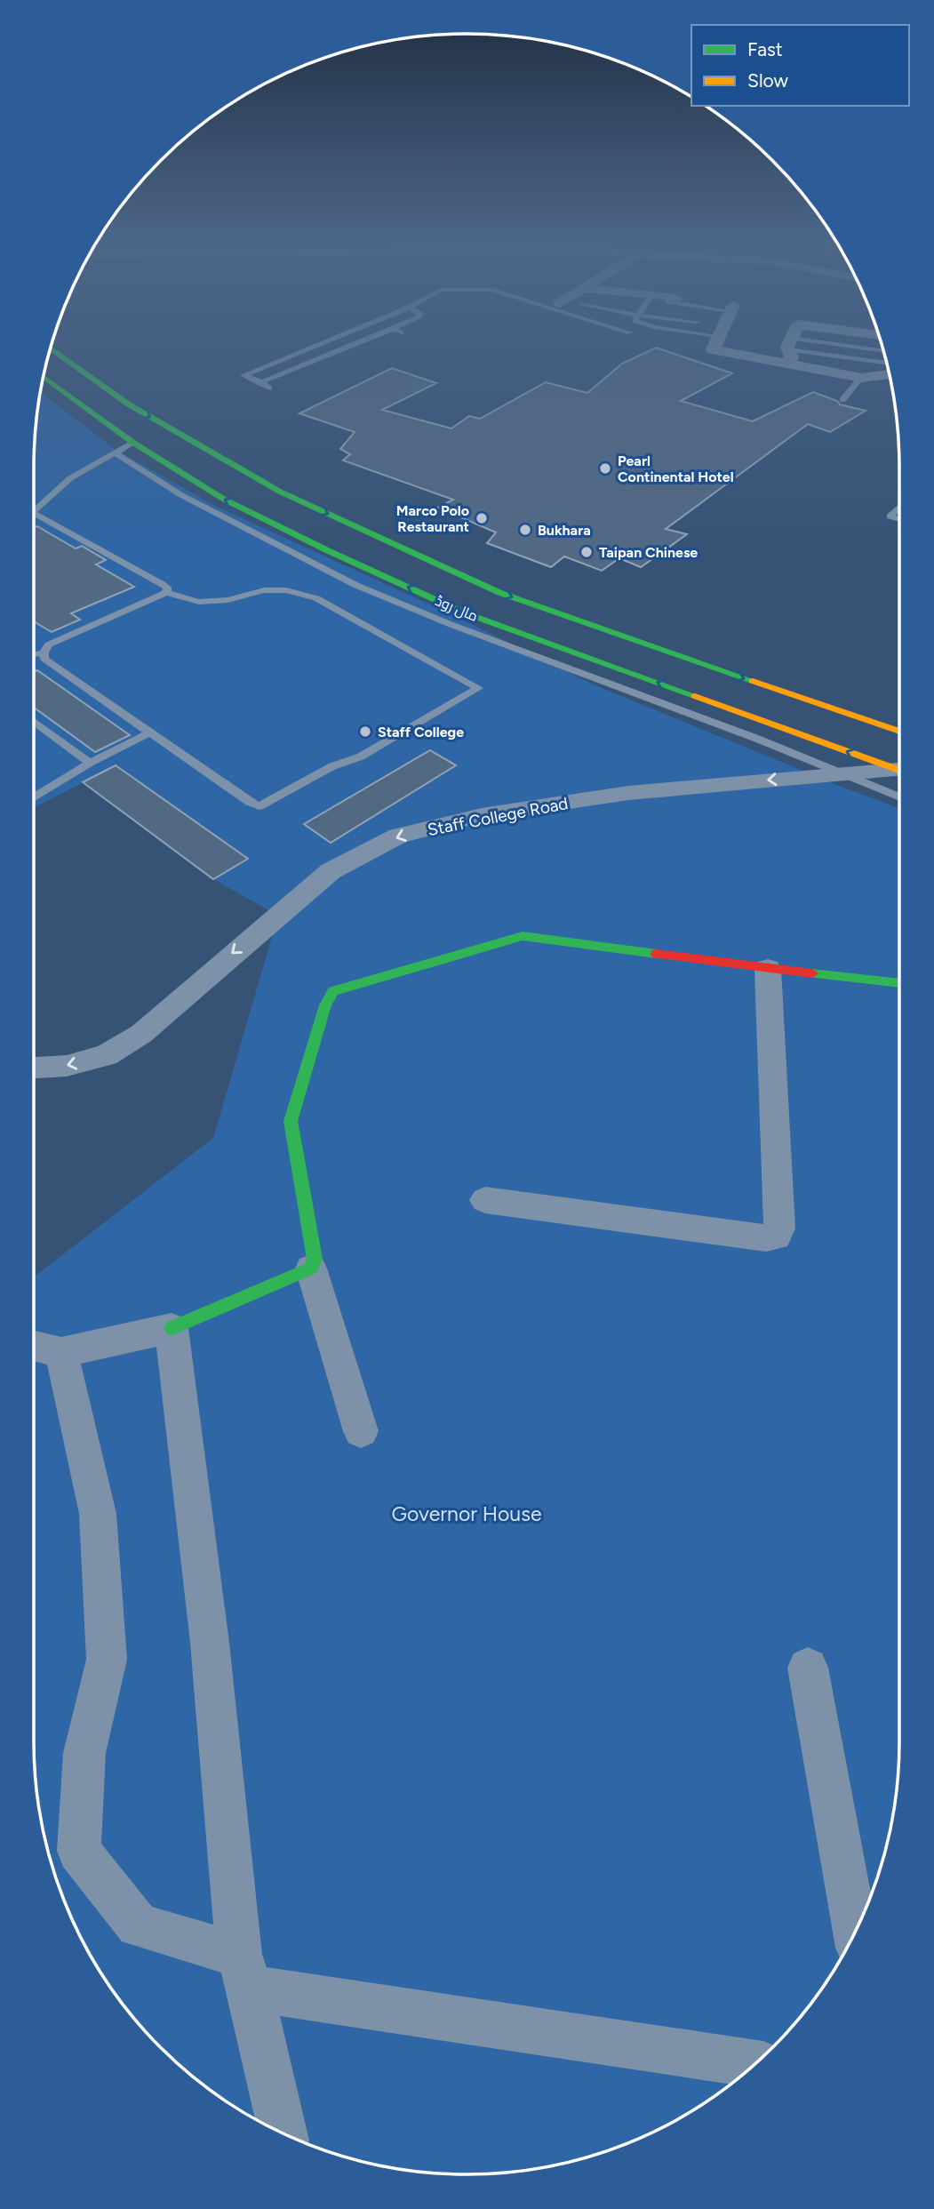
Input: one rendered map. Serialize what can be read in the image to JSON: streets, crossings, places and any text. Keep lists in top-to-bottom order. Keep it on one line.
{"streets":{"main road":["مال روڈ"],"street":["Staff College Road"]},"one_way":["Staff College Road"],"parks":["Governor House"],"places":["Pearl Continental Hotel","Marco Polo Restaurant","Bukhara","Taipan Chinese","Staff College"],"legend":["Fast","Slow"]}
